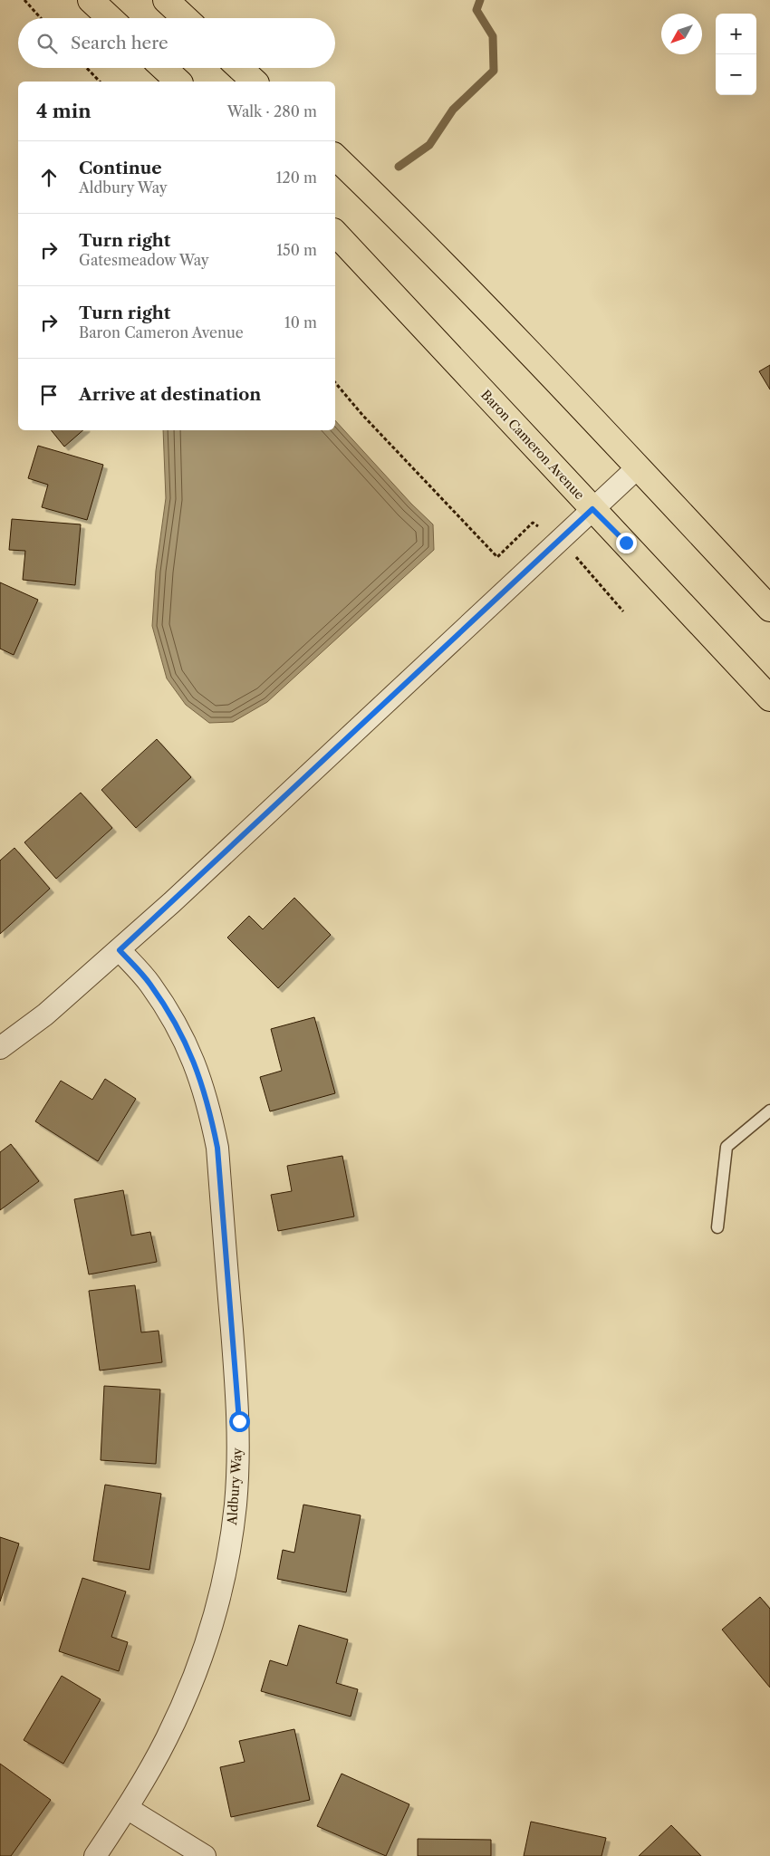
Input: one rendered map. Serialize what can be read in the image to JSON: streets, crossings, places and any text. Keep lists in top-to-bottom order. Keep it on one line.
{"streets":{"main road":["Baron Cameron Avenue"],"street":["Aldbury Way"]},"north":"bottom left","page":{"map_buttons":["+","−"],"search":"Search here","heading":["4 min","Walk · 280 m"],"list":[["Continue","Aldbury Way","120 m"],["Turn right","Gatesmeadow Way","150 m"],["Turn right","Baron Cameron Avenue","10 m"],"Arrive at destination"]}}
